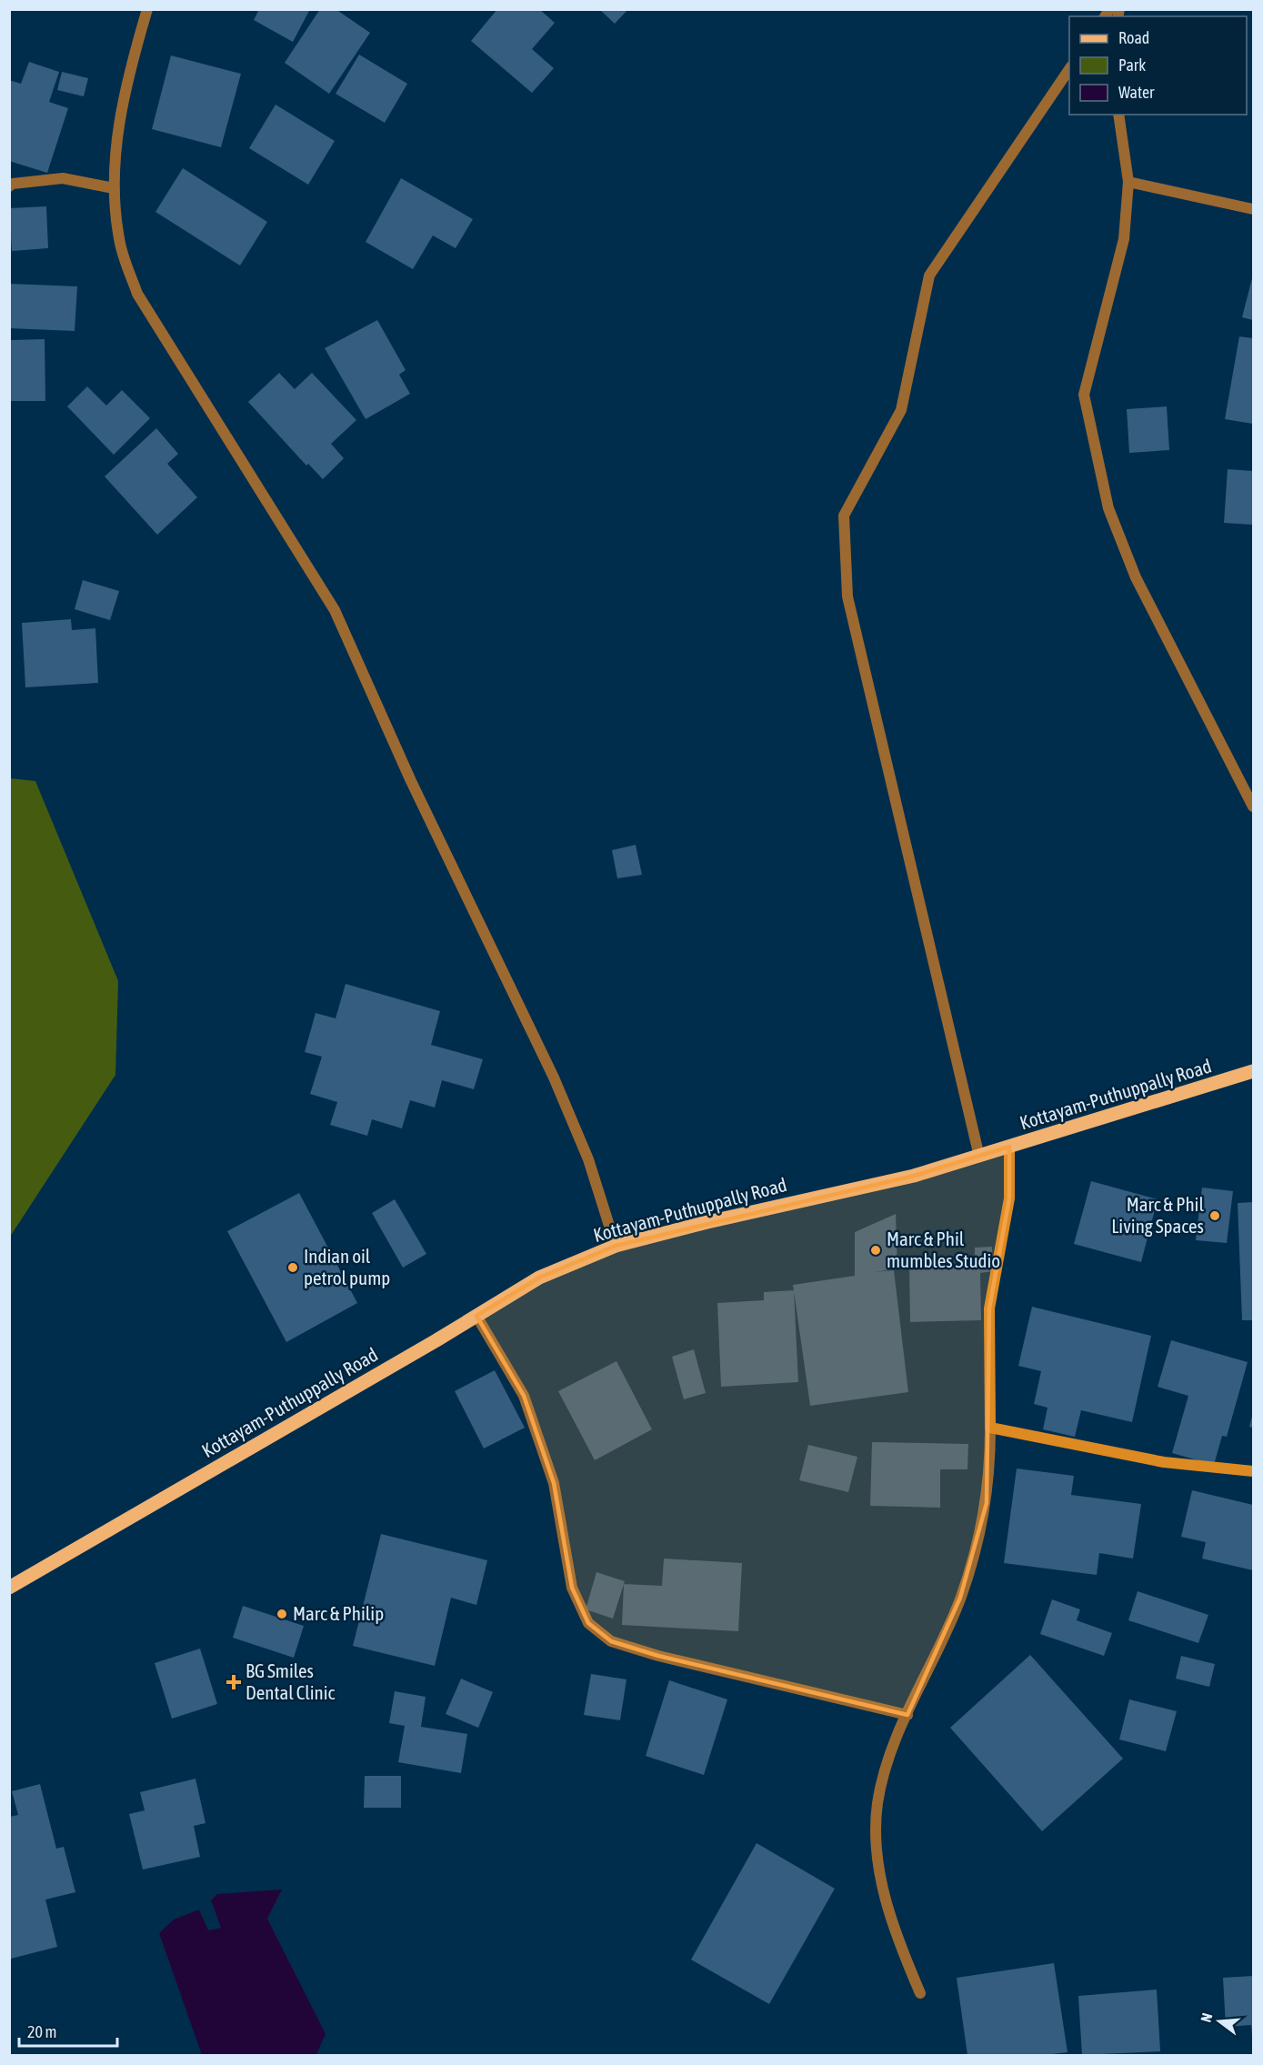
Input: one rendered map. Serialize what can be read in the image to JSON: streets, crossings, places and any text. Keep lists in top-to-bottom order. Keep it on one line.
{"streets":{"main road":["Kottayam-Puthuppally Road"]},"places":{"other":["Marc & Phil Living Spaces","Marc & Phil mumbles Studio","Indian oil petrol pump","Marc & Philip"],"health":["BG Smiles Dental Clinic"]},"legend":["Road","Park","Water"],"scale_bar":"20 m","north":"left"}
